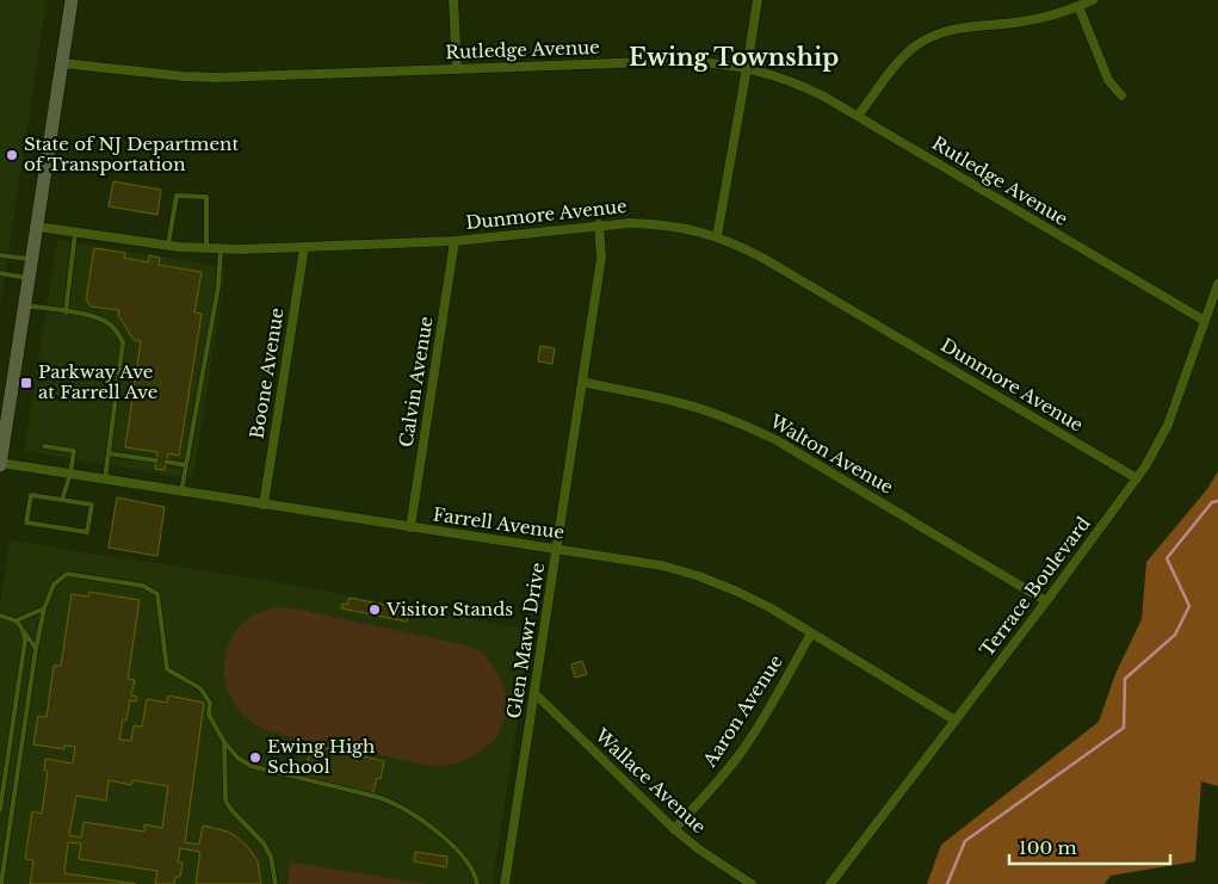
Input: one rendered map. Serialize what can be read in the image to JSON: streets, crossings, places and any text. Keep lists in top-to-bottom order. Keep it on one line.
{"streets":{"street":["Rutledge Avenue","Dunmore Avenue","Boone Avenue","Calvin Avenue","Walton Avenue","Farrell Avenue","Terrace Boulevard","Glen Mawr Drive","Aaron Avenue","Wallace Avenue"]},"crossings":[["Rutledge Avenue","Terrace Boulevard"],["Dunmore Avenue","Boone Avenue"],["Dunmore Avenue","Calvin Avenue"],["Dunmore Avenue","Terrace Boulevard"],["Dunmore Avenue","Glen Mawr Drive"],["Boone Avenue","Farrell Avenue"],["Calvin Avenue","Farrell Avenue"],["Walton Avenue","Terrace Boulevard"],["Walton Avenue","Glen Mawr Drive"],["Farrell Avenue","Terrace Boulevard"],["Farrell Avenue","Glen Mawr Drive"],["Farrell Avenue","Aaron Avenue"],["Glen Mawr Drive","Wallace Avenue"],["Aaron Avenue","Wallace Avenue"]],"districts":["Ewing Township"],"places":{"other":["State of NJ Department of Transportation","Visitor Stands","Ewing High School"],"transit":["Parkway Ave at Farrell Ave"]},"scale_bar":"100 m"}
